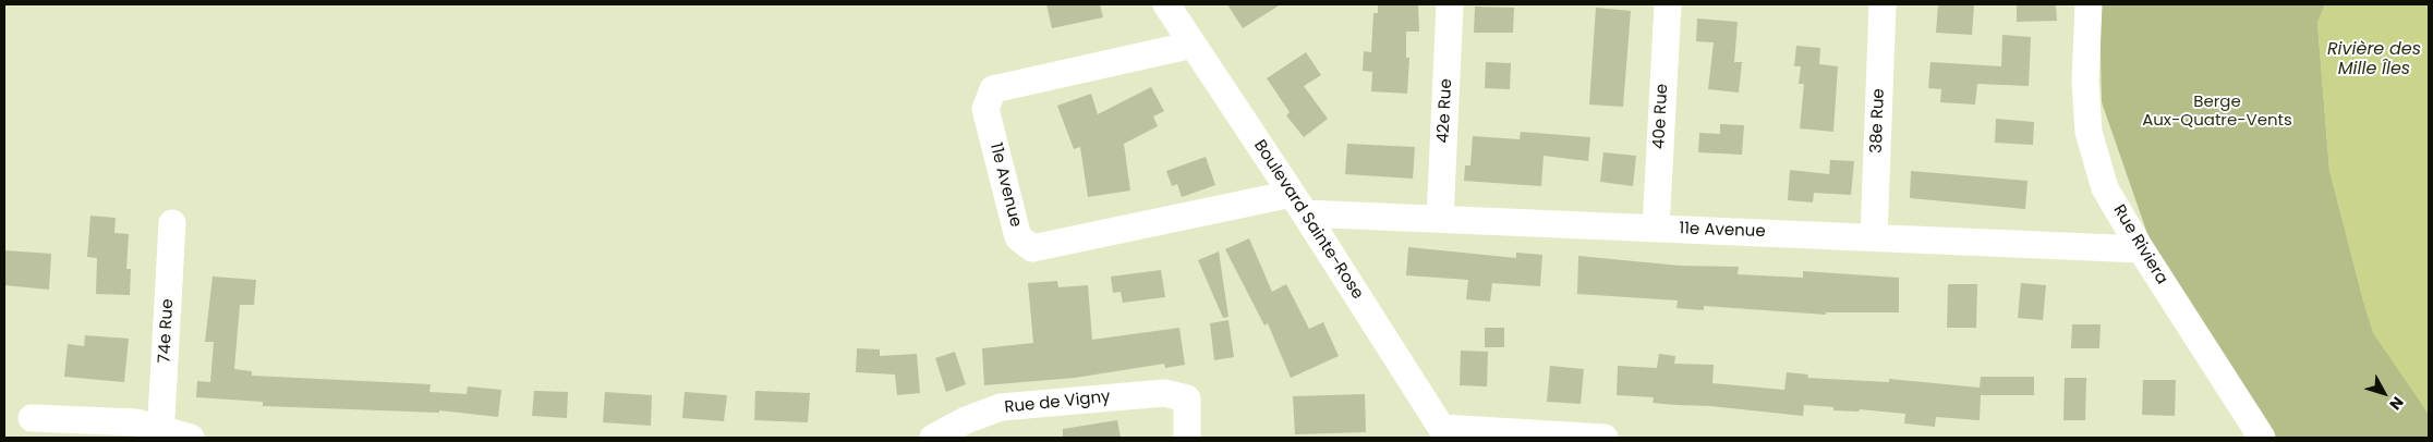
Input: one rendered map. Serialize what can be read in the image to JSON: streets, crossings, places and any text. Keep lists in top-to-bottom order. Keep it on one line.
{"streets":{"street":["42e Rue","40e Rue","38e Rue","11e Avenue","Boulevard Sainte-Rose","Rue Riviera","74e Rue","Rue de Vigny"]},"crossings":[["42e Rue","11e Avenue"],["40e Rue","11e Avenue"],["38e Rue","11e Avenue"],["11e Avenue","Boulevard Sainte-Rose"],["11e Avenue","Rue Riviera"]],"water":["Rivière des Mille Îles"],"parks":["Berge Aux-Quatre-Vents"],"north":"bottom right"}
